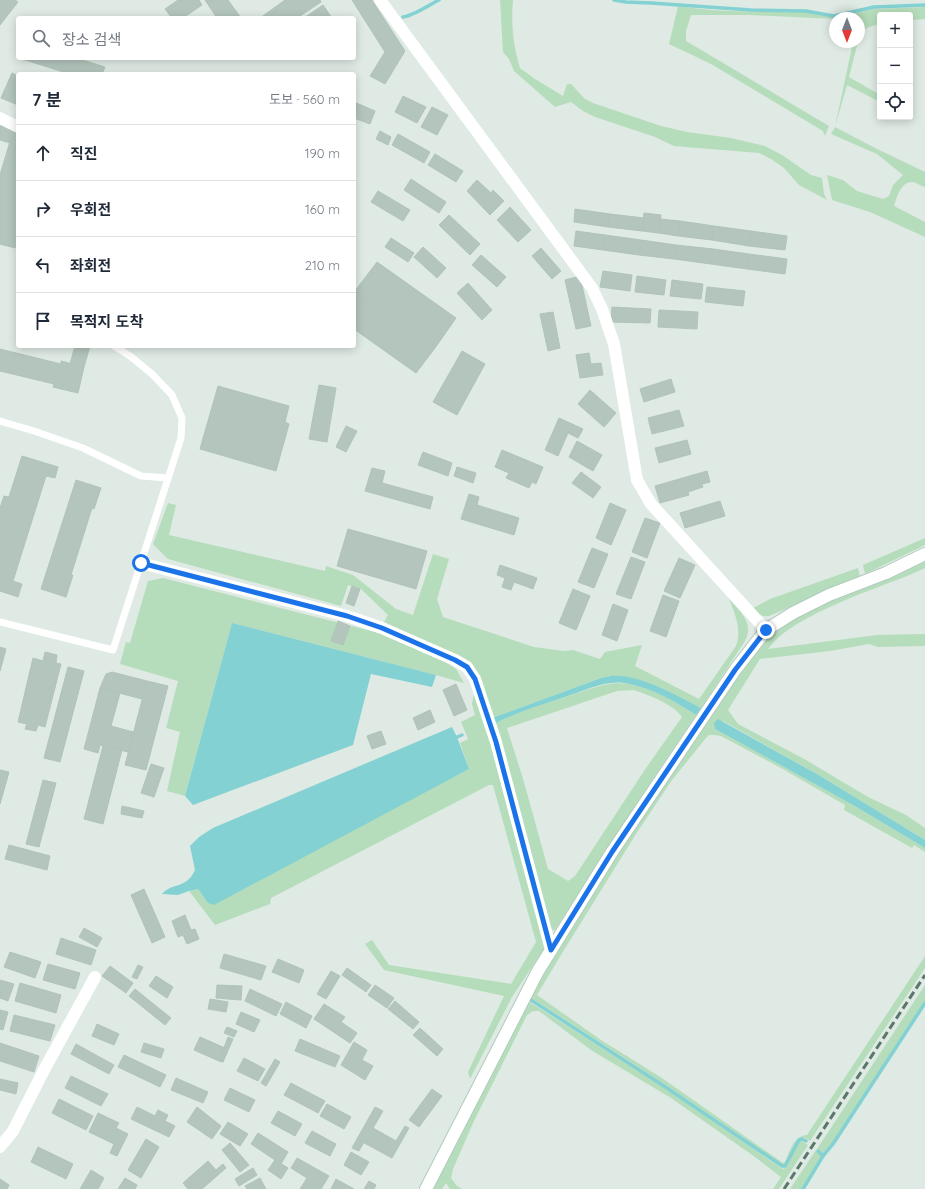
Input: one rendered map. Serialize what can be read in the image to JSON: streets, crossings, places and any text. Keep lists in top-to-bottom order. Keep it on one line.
{"north":"bottom","page":{"map_buttons":["+","−"],"search":"장소 검색","heading":["7 분","도보 · 560 m"],"list":[["직진","190 m"],["우회전","160 m"],["좌회전","210 m"],"목적지 도착"]}}
